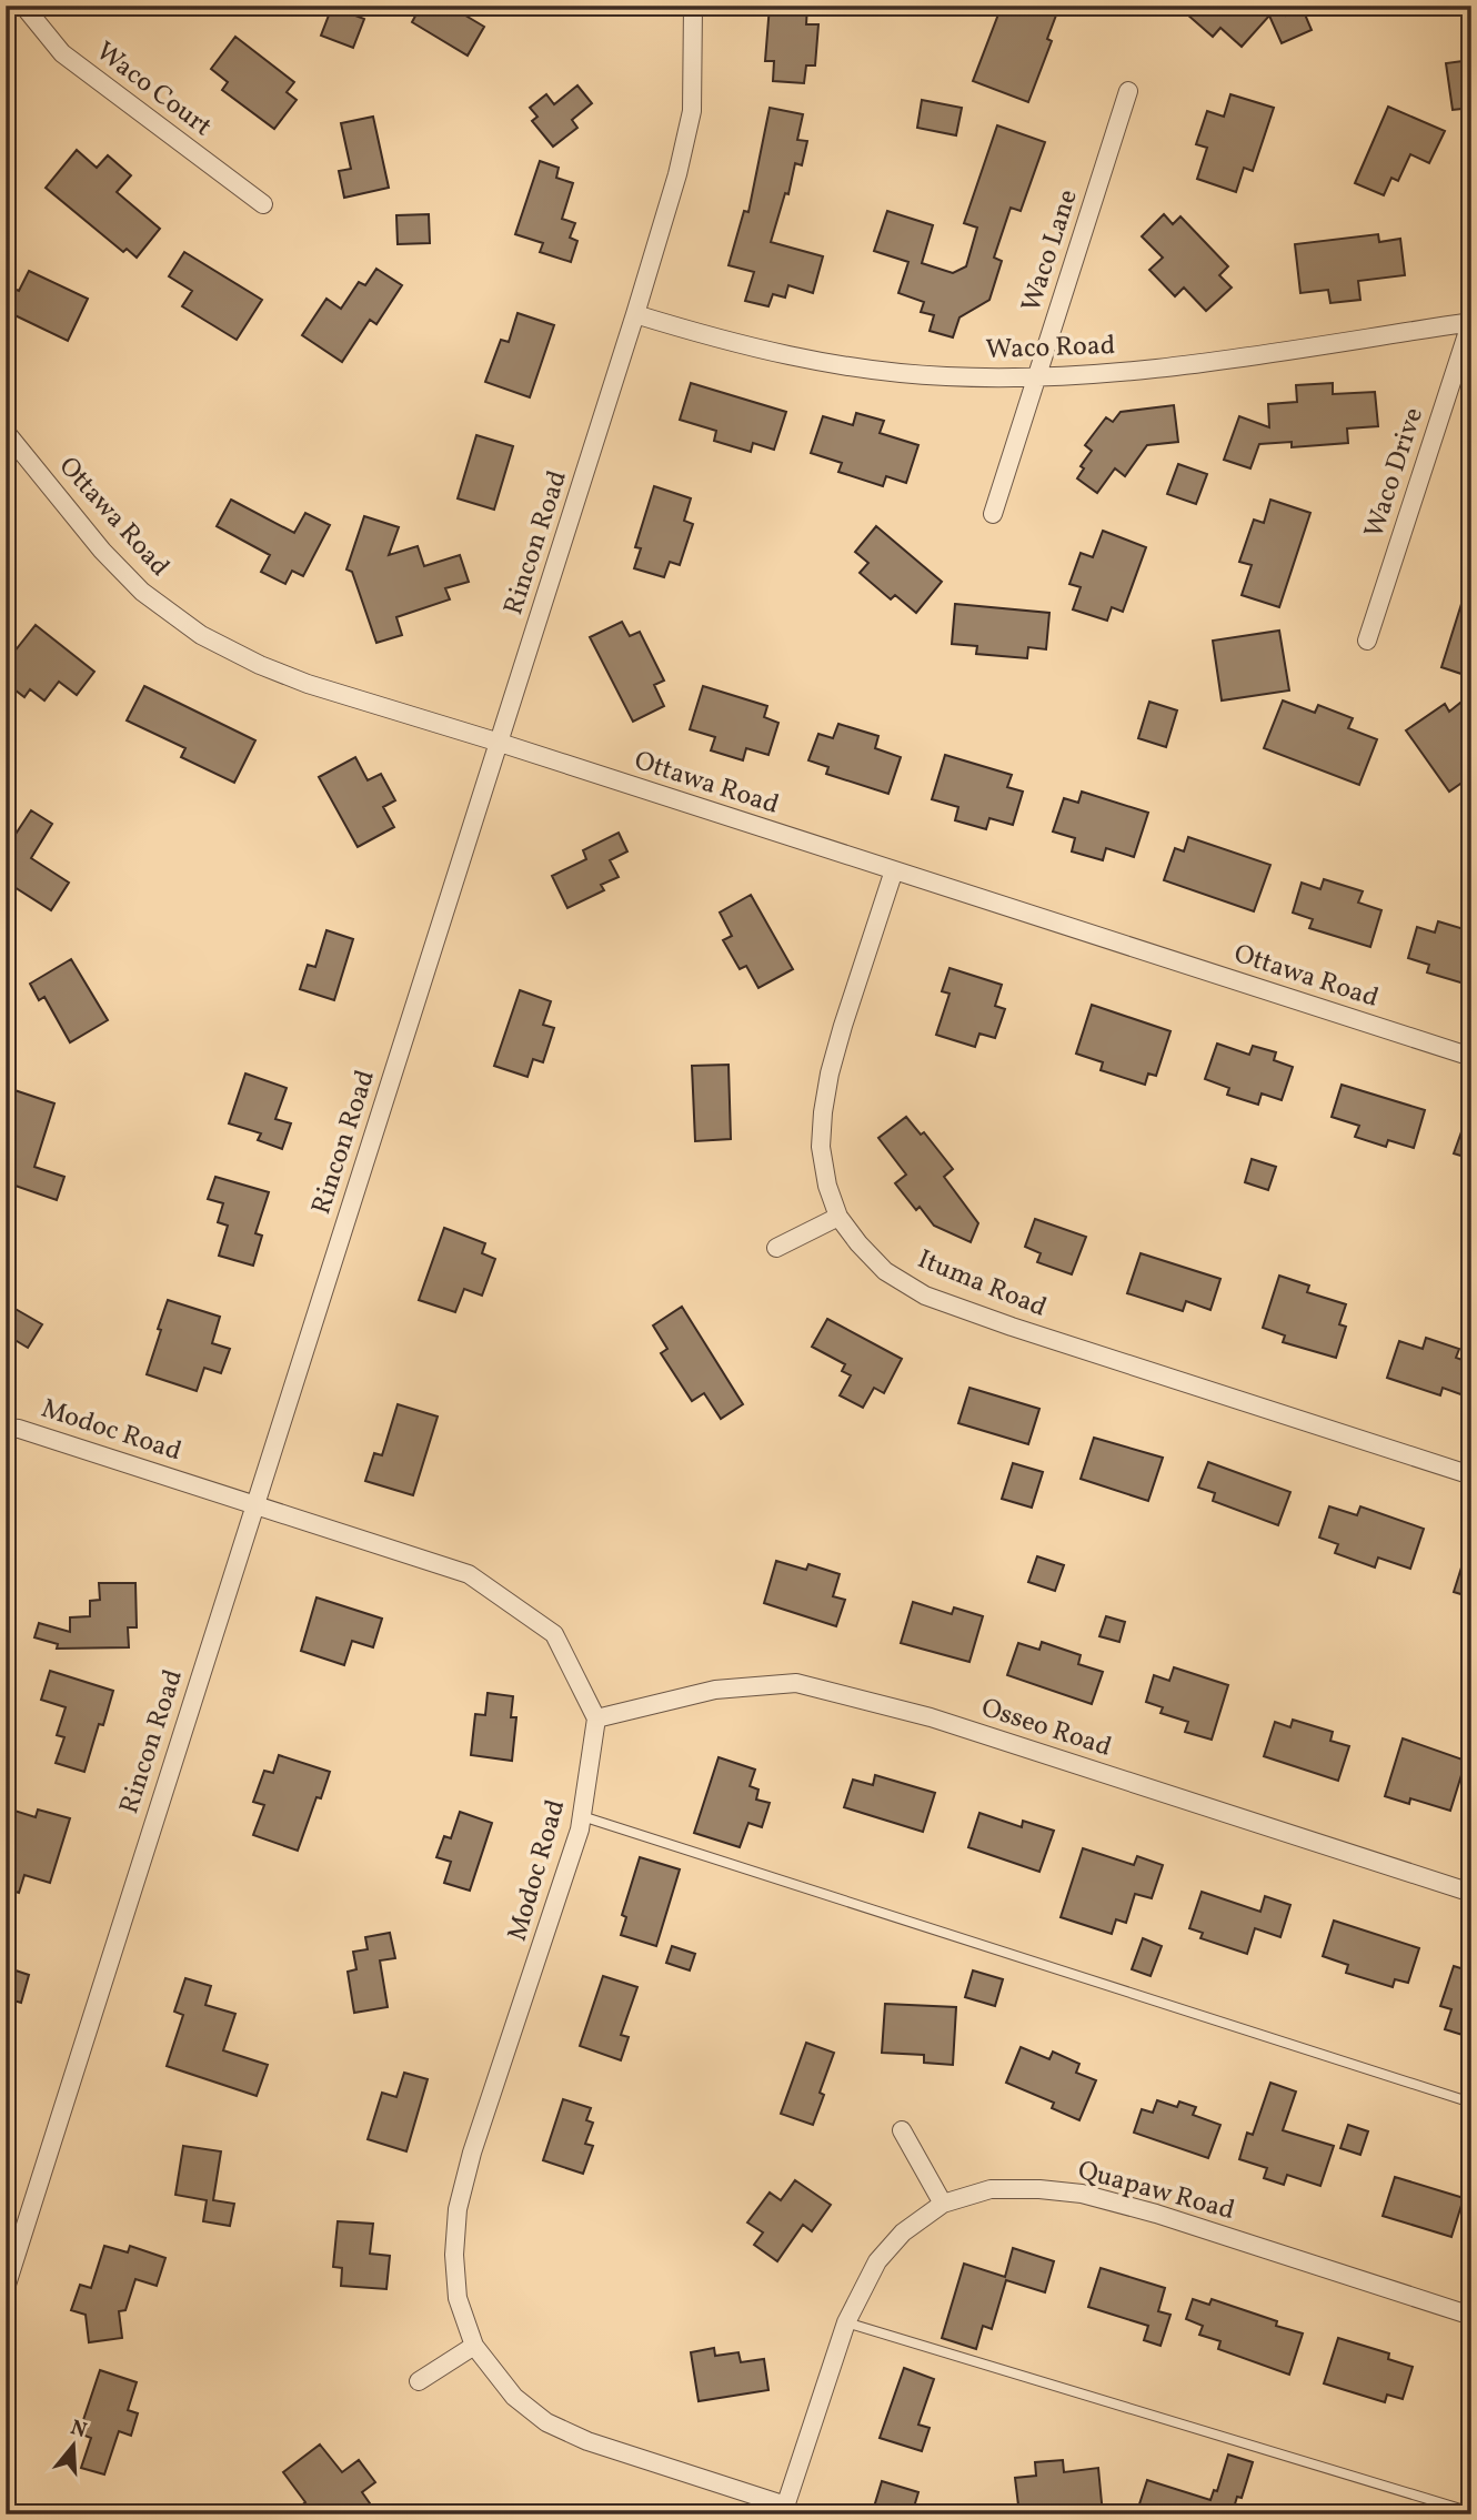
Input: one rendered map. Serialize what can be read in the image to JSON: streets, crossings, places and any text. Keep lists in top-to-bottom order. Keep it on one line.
{"streets":{"street":["Waco Court","Waco Lane","Waco Road","Waco Drive","Ottawa Road","Rincon Road","Ituma Road","Modoc Road","Osseo Road","Quapaw Road"]},"crossings":[["Waco Lane","Waco Road"],["Waco Road","Waco Drive"],["Waco Road","Rincon Road"],["Ottawa Road","Rincon Road"],["Ottawa Road","Ituma Road"],["Rincon Road","Modoc Road"],["Modoc Road","Osseo Road"],["Modoc Road","Quapaw Road"]],"north":"top"}
